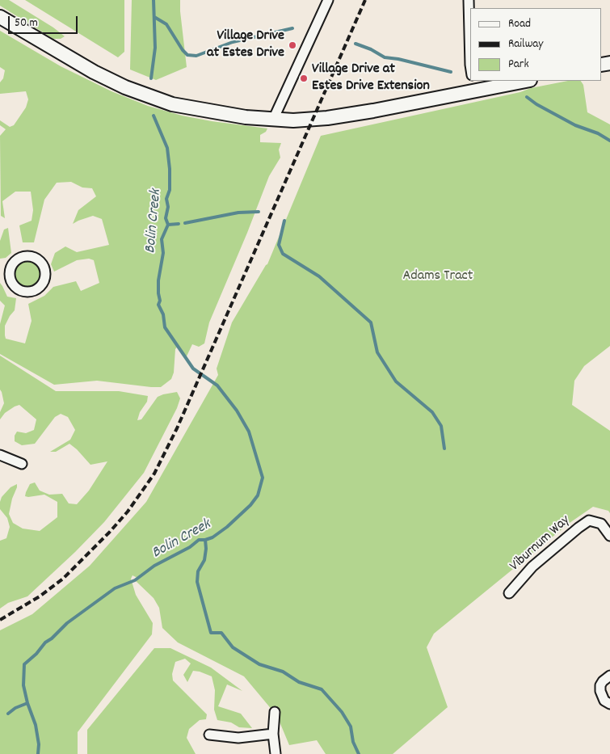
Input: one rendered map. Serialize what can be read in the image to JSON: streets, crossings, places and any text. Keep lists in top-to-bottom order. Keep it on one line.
{"streets":{"street":["Viburnum Way"]},"water":["Bolin Creek"],"parks":["Adams Tract"],"places":["Village Drive at Estes Drive","Village Drive at Estes Drive Extension"],"legend":["Road","Railway","Park"],"scale_bar":"50 m"}
